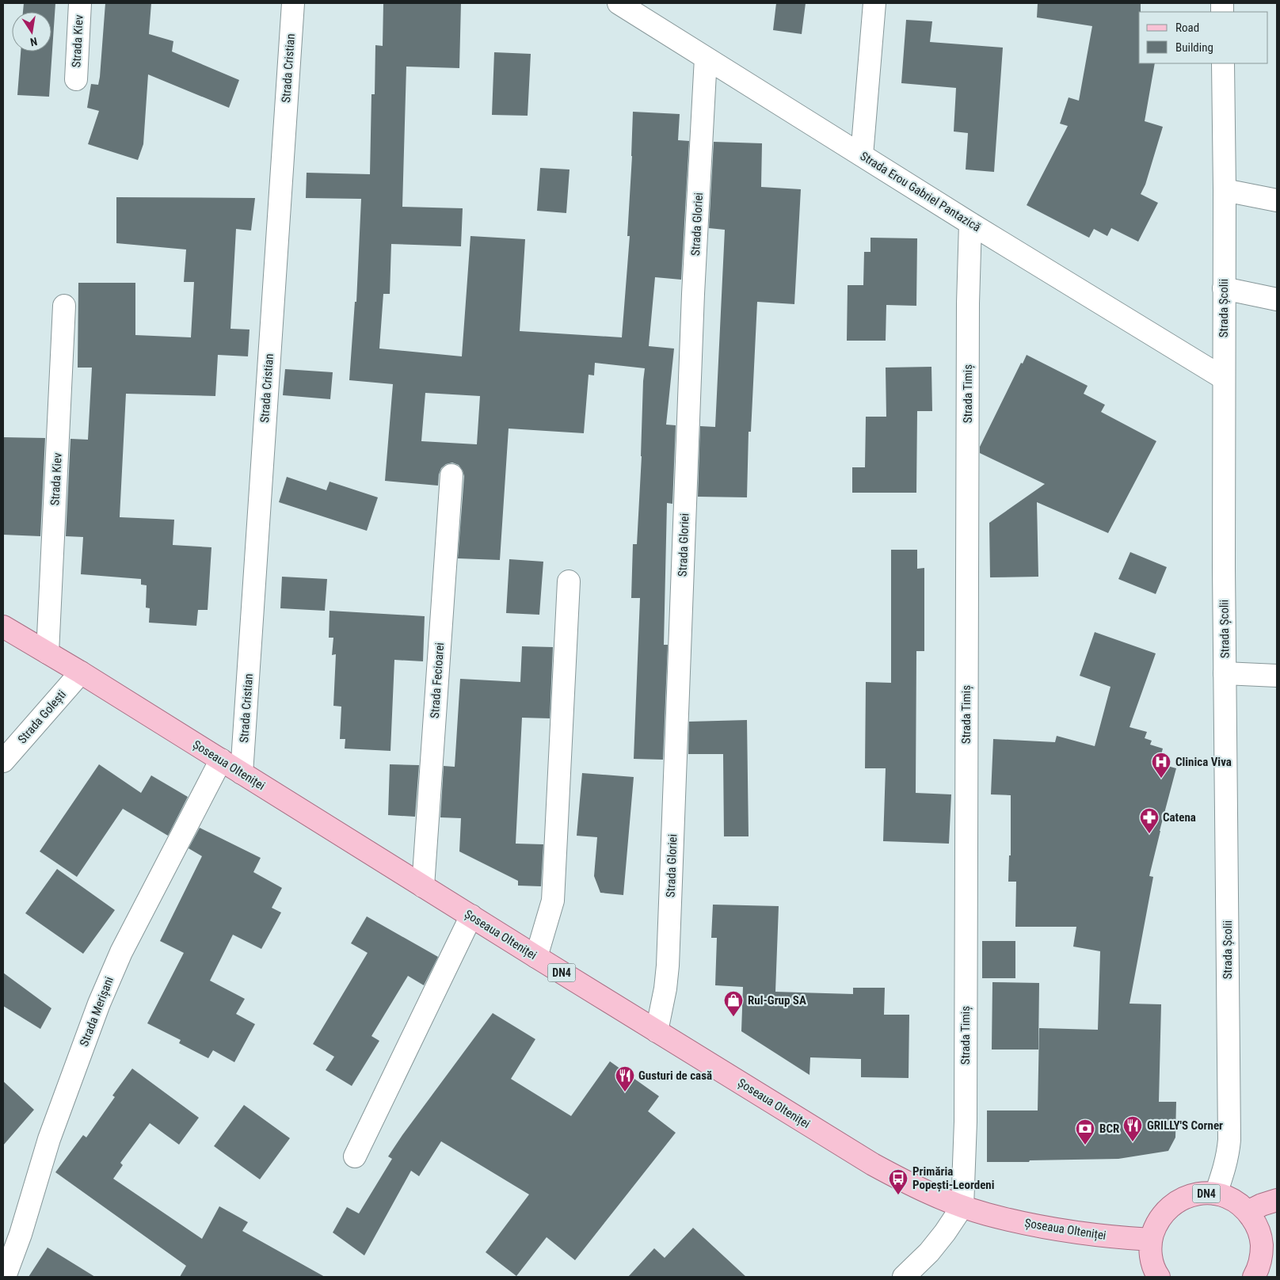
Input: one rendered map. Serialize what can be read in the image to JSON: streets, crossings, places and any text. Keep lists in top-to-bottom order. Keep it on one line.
{"streets":{"main road":["Șoseaua Olteniței","DN4"],"street":["Strada Kiev","Strada Cristian","Strada Erou Gabriel Pantazică","Strada Gloriei","Strada Școlii","Strada Timiș","Strada Fecioarei","Strada Golești","Strada Merișani"]},"crossings":[["Strada Kiev","Șoseaua Olteniței"],["Strada Cristian","Șoseaua Olteniței"],["Strada Erou Gabriel Pantazică","Strada Gloriei"],["Strada Erou Gabriel Pantazică","Strada Școlii"],["Strada Erou Gabriel Pantazică","Strada Timiș"],["Strada Gloriei","Șoseaua Olteniței"],["Strada Școlii","DN4"],["Strada Timiș","Șoseaua Olteniței"],["Strada Fecioarei","Șoseaua Olteniței"],["Strada Golești","Șoseaua Olteniței"],["Șoseaua Olteniței","DN4"],["Șoseaua Olteniței","Strada Merișani"]],"places":{"hospital":["Clinica Viva"],"pharmacy":["Catena"],"shop":["Rul-Grup SA"],"restaurant":["Gusturi de casă","GRILLY'S Corner"],"bank":["BCR"],"bus stop":["Primăria Popești-Leordeni"]},"legend":["Road","Building"],"north":"bottom"}
